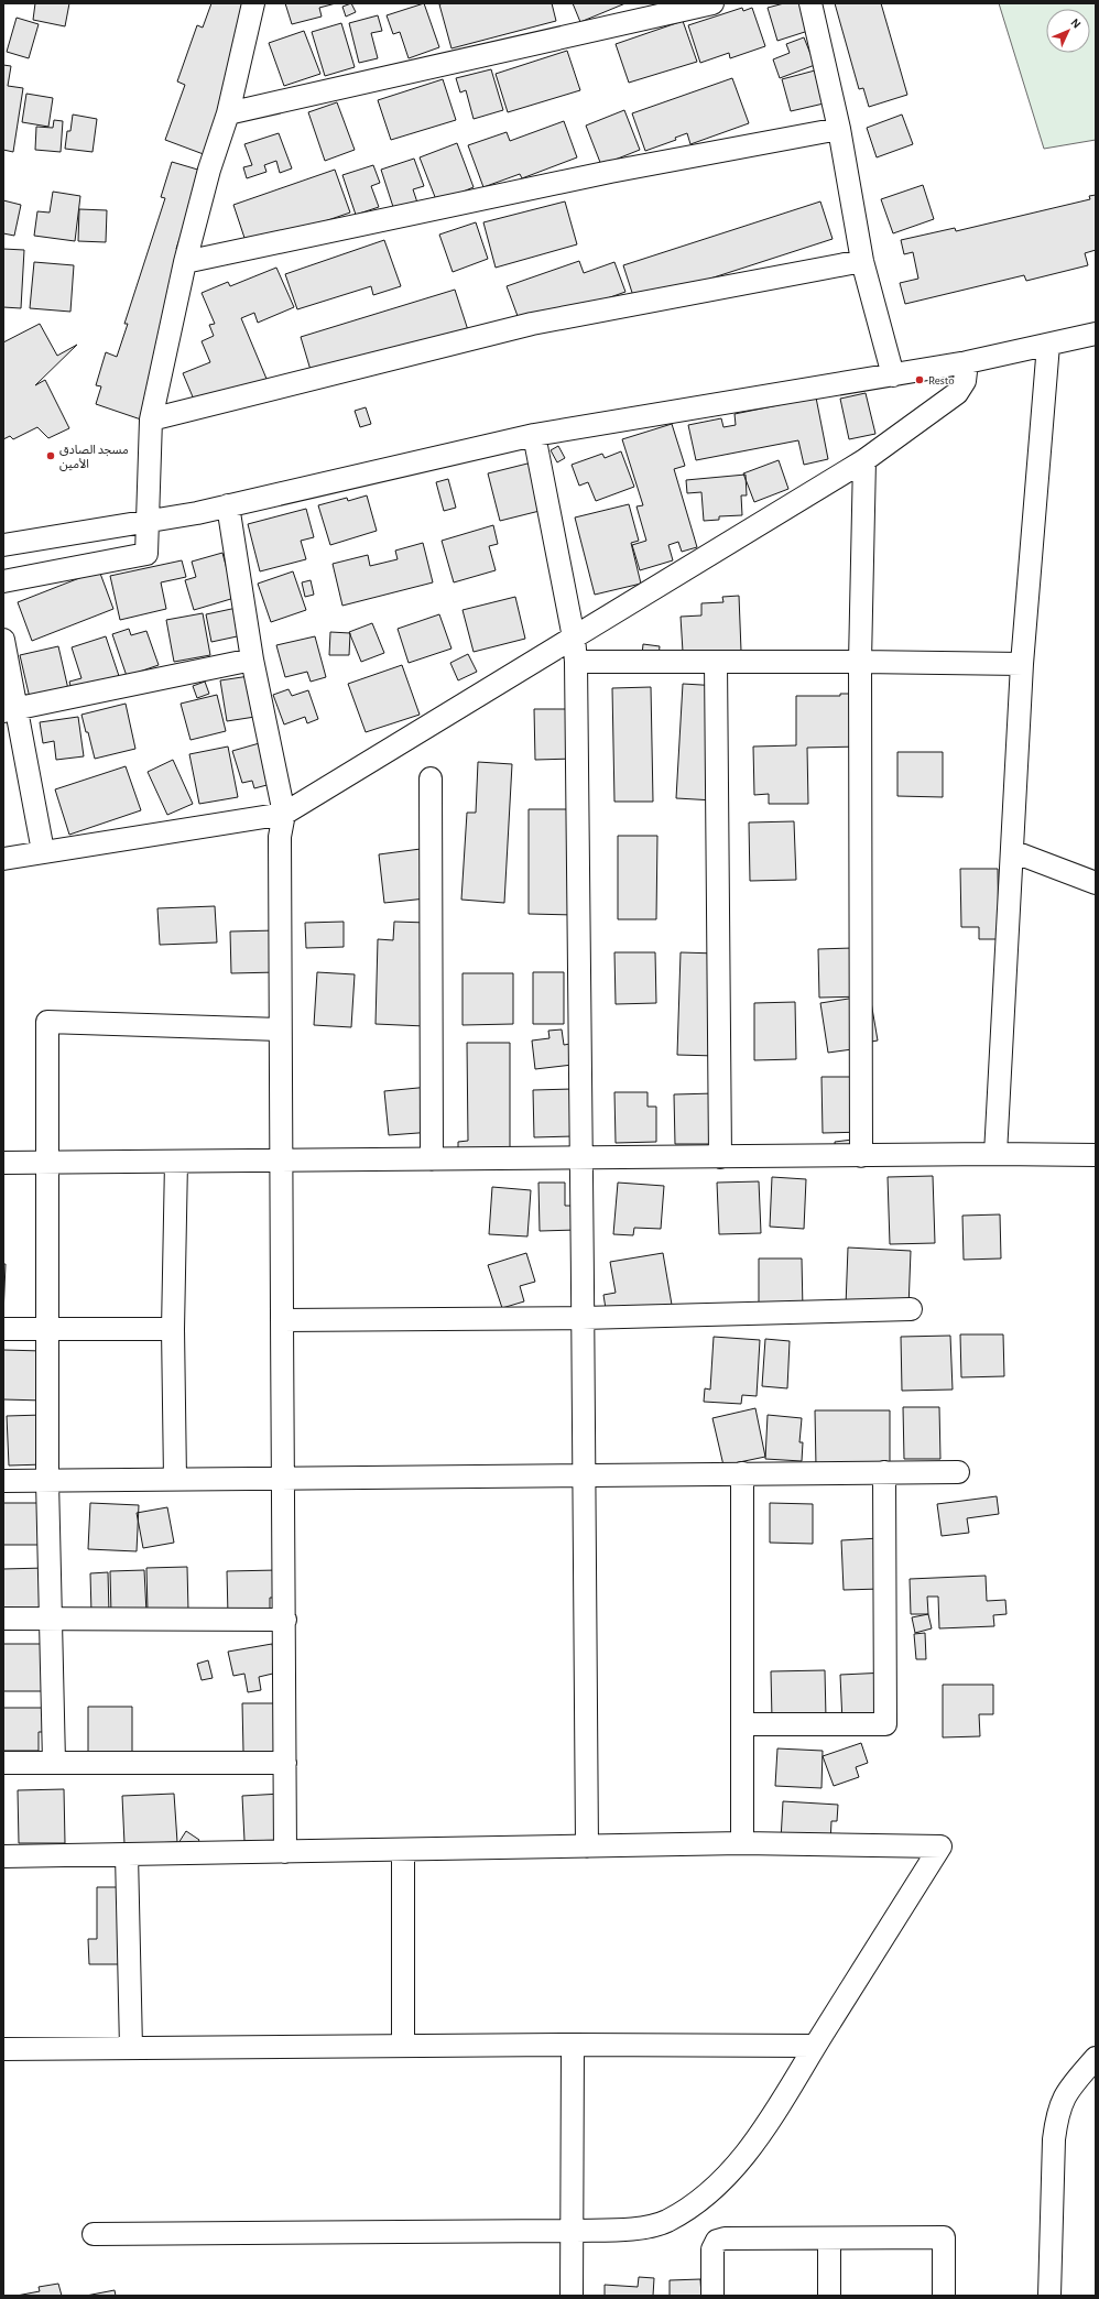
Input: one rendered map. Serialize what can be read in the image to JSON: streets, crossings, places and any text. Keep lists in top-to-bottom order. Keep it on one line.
{"places":["Resto","مسجد الصادق الأمين"],"north":"top right"}
